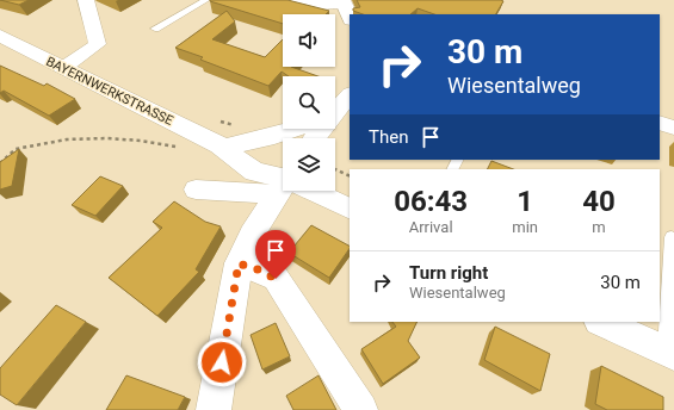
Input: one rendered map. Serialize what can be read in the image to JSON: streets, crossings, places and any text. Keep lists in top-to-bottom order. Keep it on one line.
{"streets":{"street":["BAYERNWERKSTRASSE"]},"page":{"turn":["30 m","Wiesentalweg"],"then":"Then","eta":["06:43","Arrival","1","min","40","m"],"list":[{"name":"Turn right","note":"Wiesentalweg","value":"30 m"}]}}
